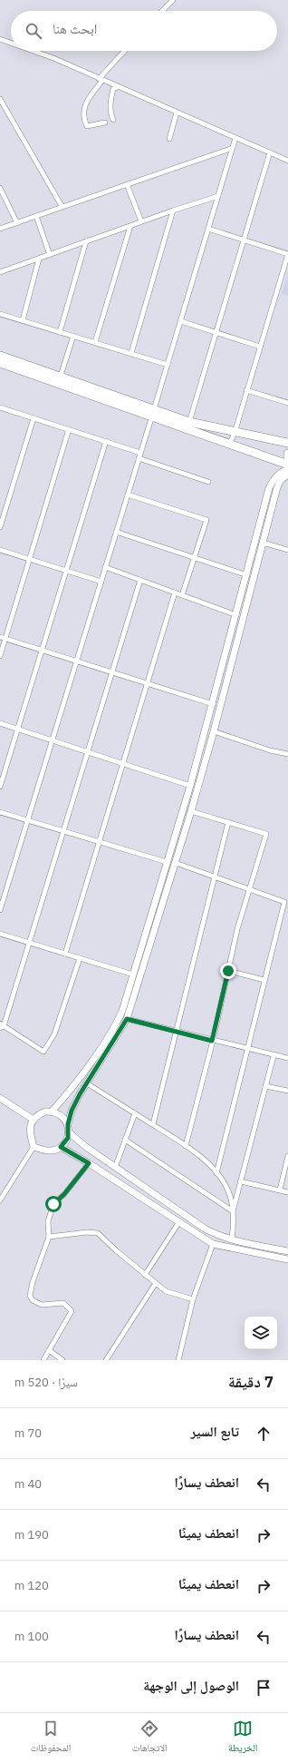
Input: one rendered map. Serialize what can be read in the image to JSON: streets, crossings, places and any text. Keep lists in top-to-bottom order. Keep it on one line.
{"page":{"search":"ابحث هنا","heading":["7 دقيقة","سيرًا · 520 m"],"list":[["تابع السير","70 m"],["انعطف يسارًا","40 m"],["انعطف يمينًا","190 m"],["انعطف يمينًا","120 m"],["انعطف يسارًا","100 m"],"الوصول إلى الوجهة"],"nav":["الخريطة","الاتجاهات","المحفوظات"]}}
